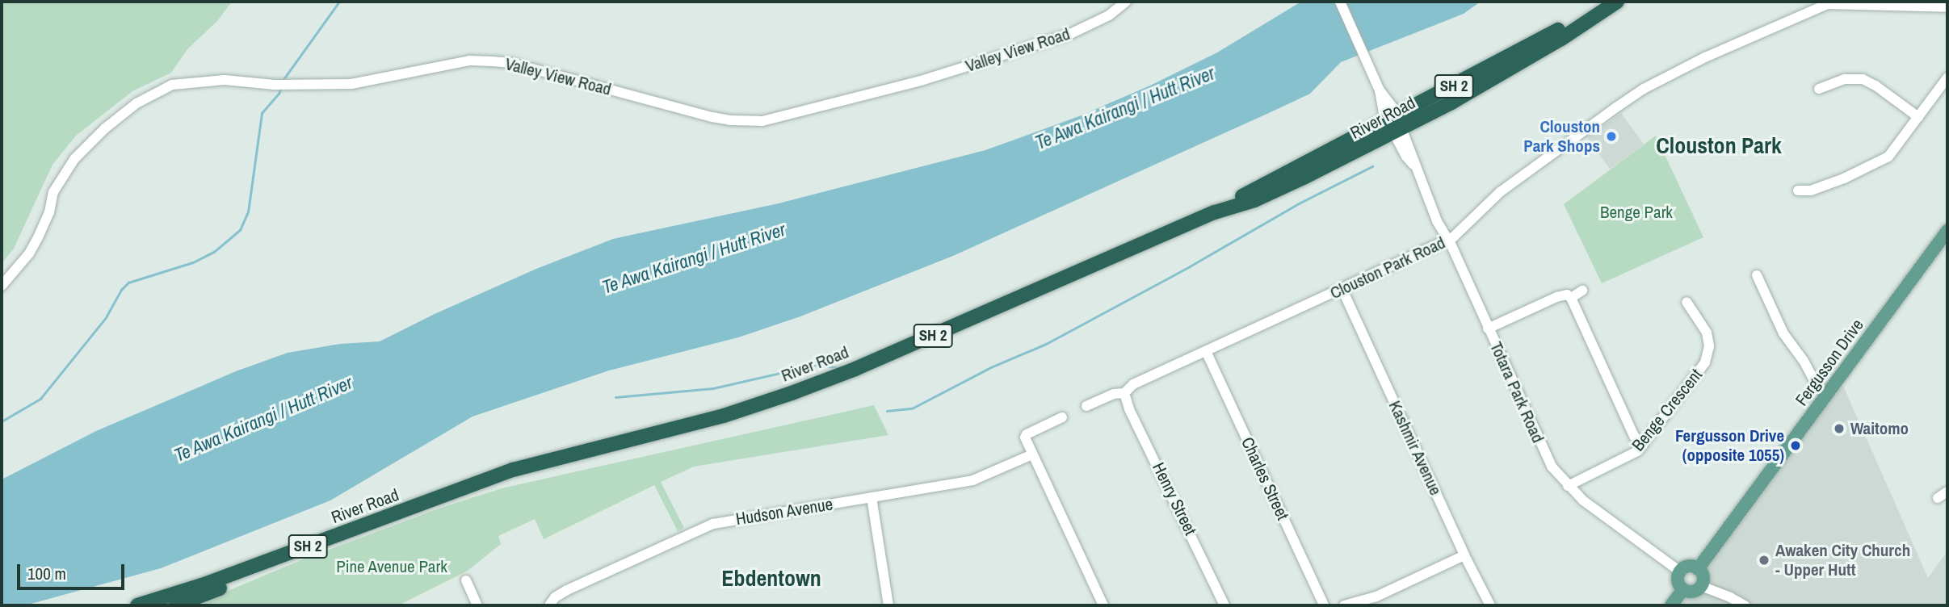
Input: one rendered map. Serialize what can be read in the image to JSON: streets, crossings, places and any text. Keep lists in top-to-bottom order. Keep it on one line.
{"streets":{"highway":["SH 2","River Road"],"main road":["Fergusson Drive"],"street":["Valley View Road","Clouston Park Road","Totara Park Road","Benge Crescent","Kashmir Avenue","Charles Street","Henry Street","Hudson Avenue"]},"crossings":[["River Road","Totara Park Road"],["Clouston Park Road","Totara Park Road"],["Clouston Park Road","Kashmir Avenue"],["Clouston Park Road","Charles Street"],["Clouston Park Road","Henry Street"],["Fergusson Drive","Totara Park Road"],["Totara Park Road","Benge Crescent"]],"districts":["Clouston Park","Ebdentown"],"water":["Te Awa Kairangi / Hutt River"],"parks":["Benge Park","Pine Avenue Park"],"places":["Clouston Park Shops","Waitomo","Fergusson Drive (opposite 1055)","Awaken City Church - Upper Hutt"],"scale_bar":"100 m"}
